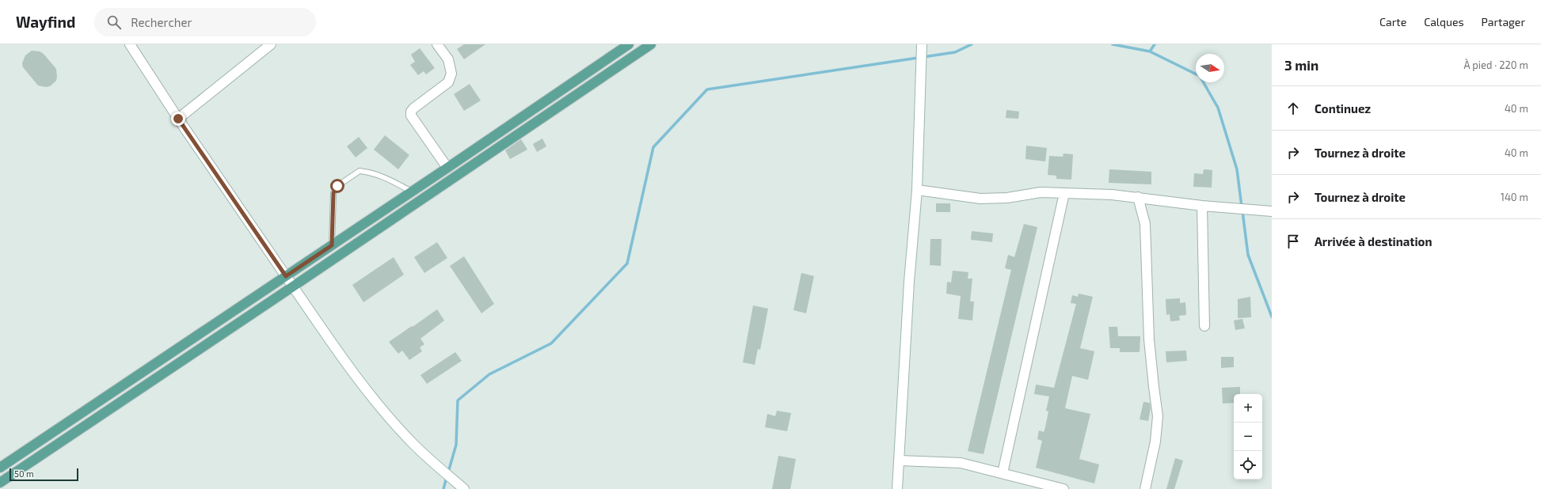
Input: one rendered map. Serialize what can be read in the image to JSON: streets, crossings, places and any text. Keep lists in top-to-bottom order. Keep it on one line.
{"scale_bar":"50 m","north":"right","page":{"header":"Wayfind","search":"Rechercher","nav":["Carte","Calques","Partager"],"heading":["3 min","À pied · 220 m"],"list":[["Continuez","40 m"],["Tournez à droite","40 m"],["Tournez à droite","140 m"],"Arrivée à destination"],"map_buttons":["+","−"],"scale":"50 m"}}
